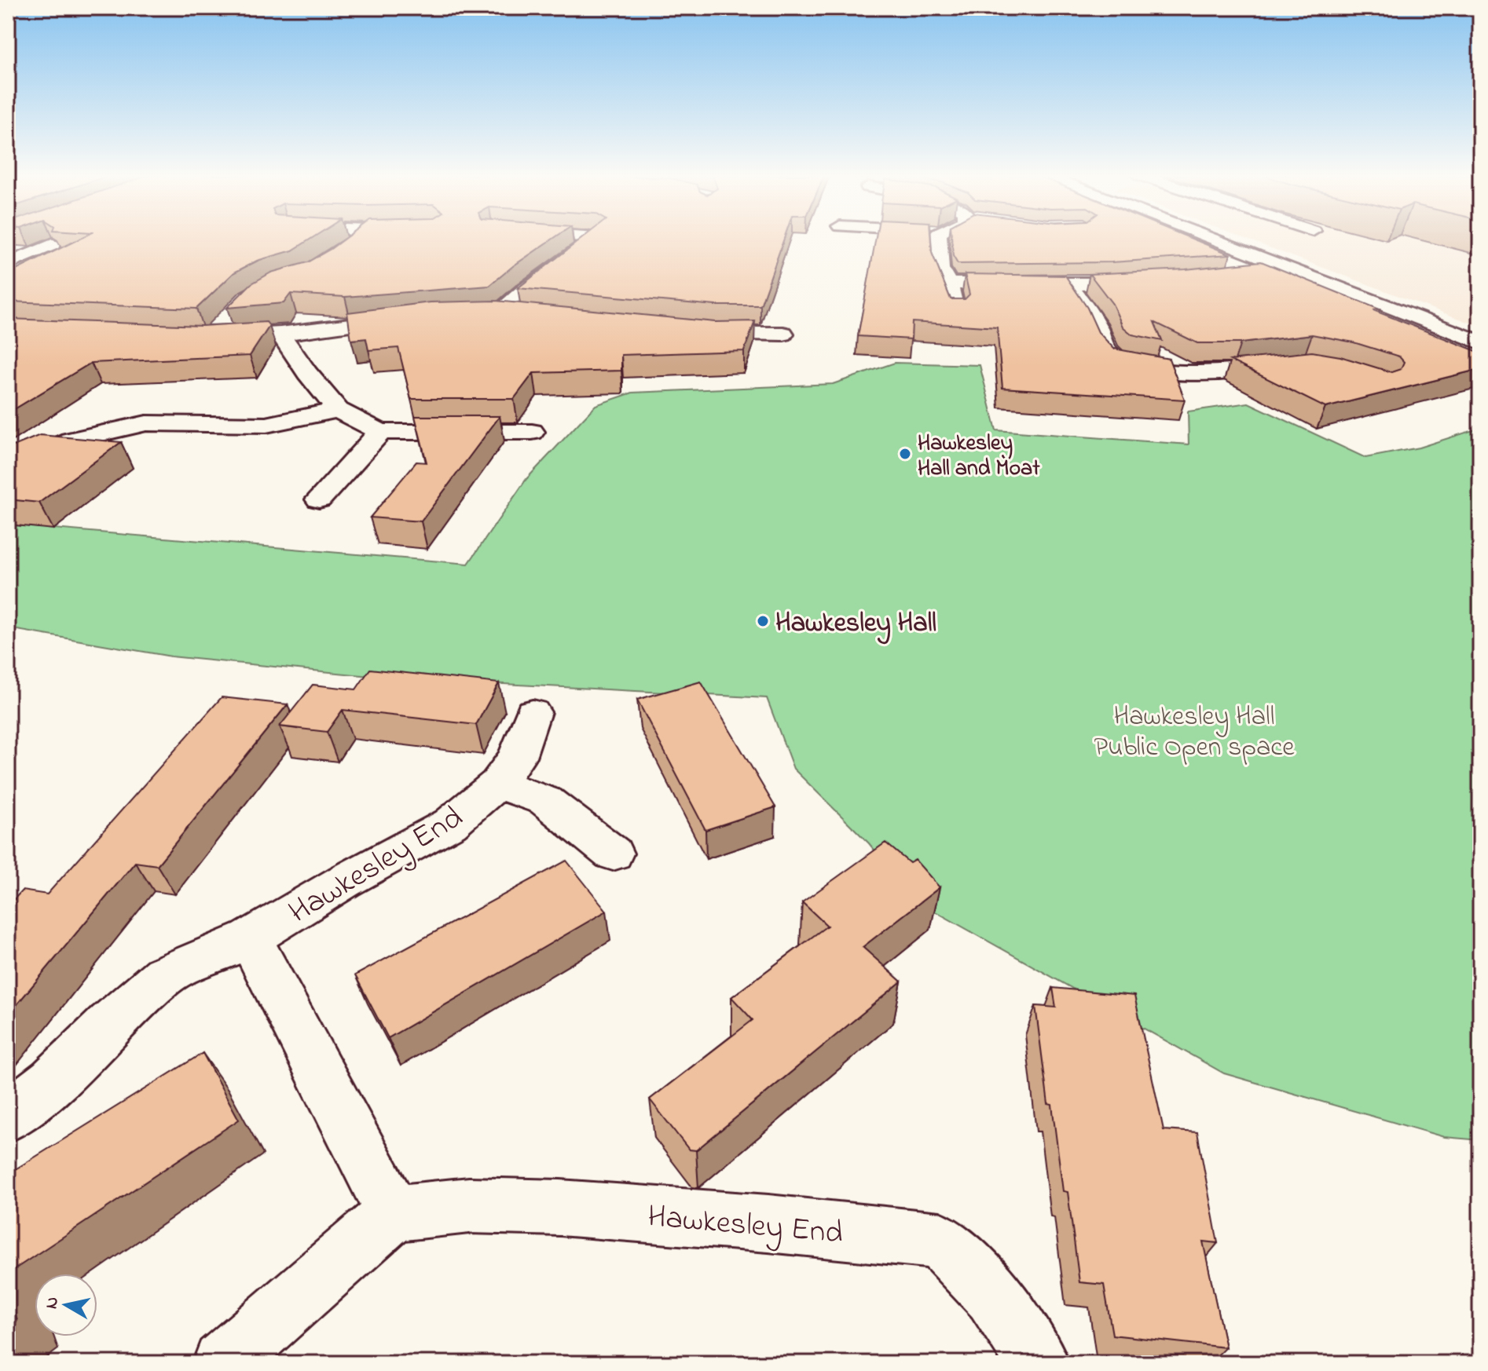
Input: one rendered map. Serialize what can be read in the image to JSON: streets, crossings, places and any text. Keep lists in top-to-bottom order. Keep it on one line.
{"streets":{"street":["Hawkesley End"]},"parks":["Hawkesley Hall Public Open space"],"places":["Hawkesley Hall and Moat","Hawkesley Hall"],"north":"left"}
